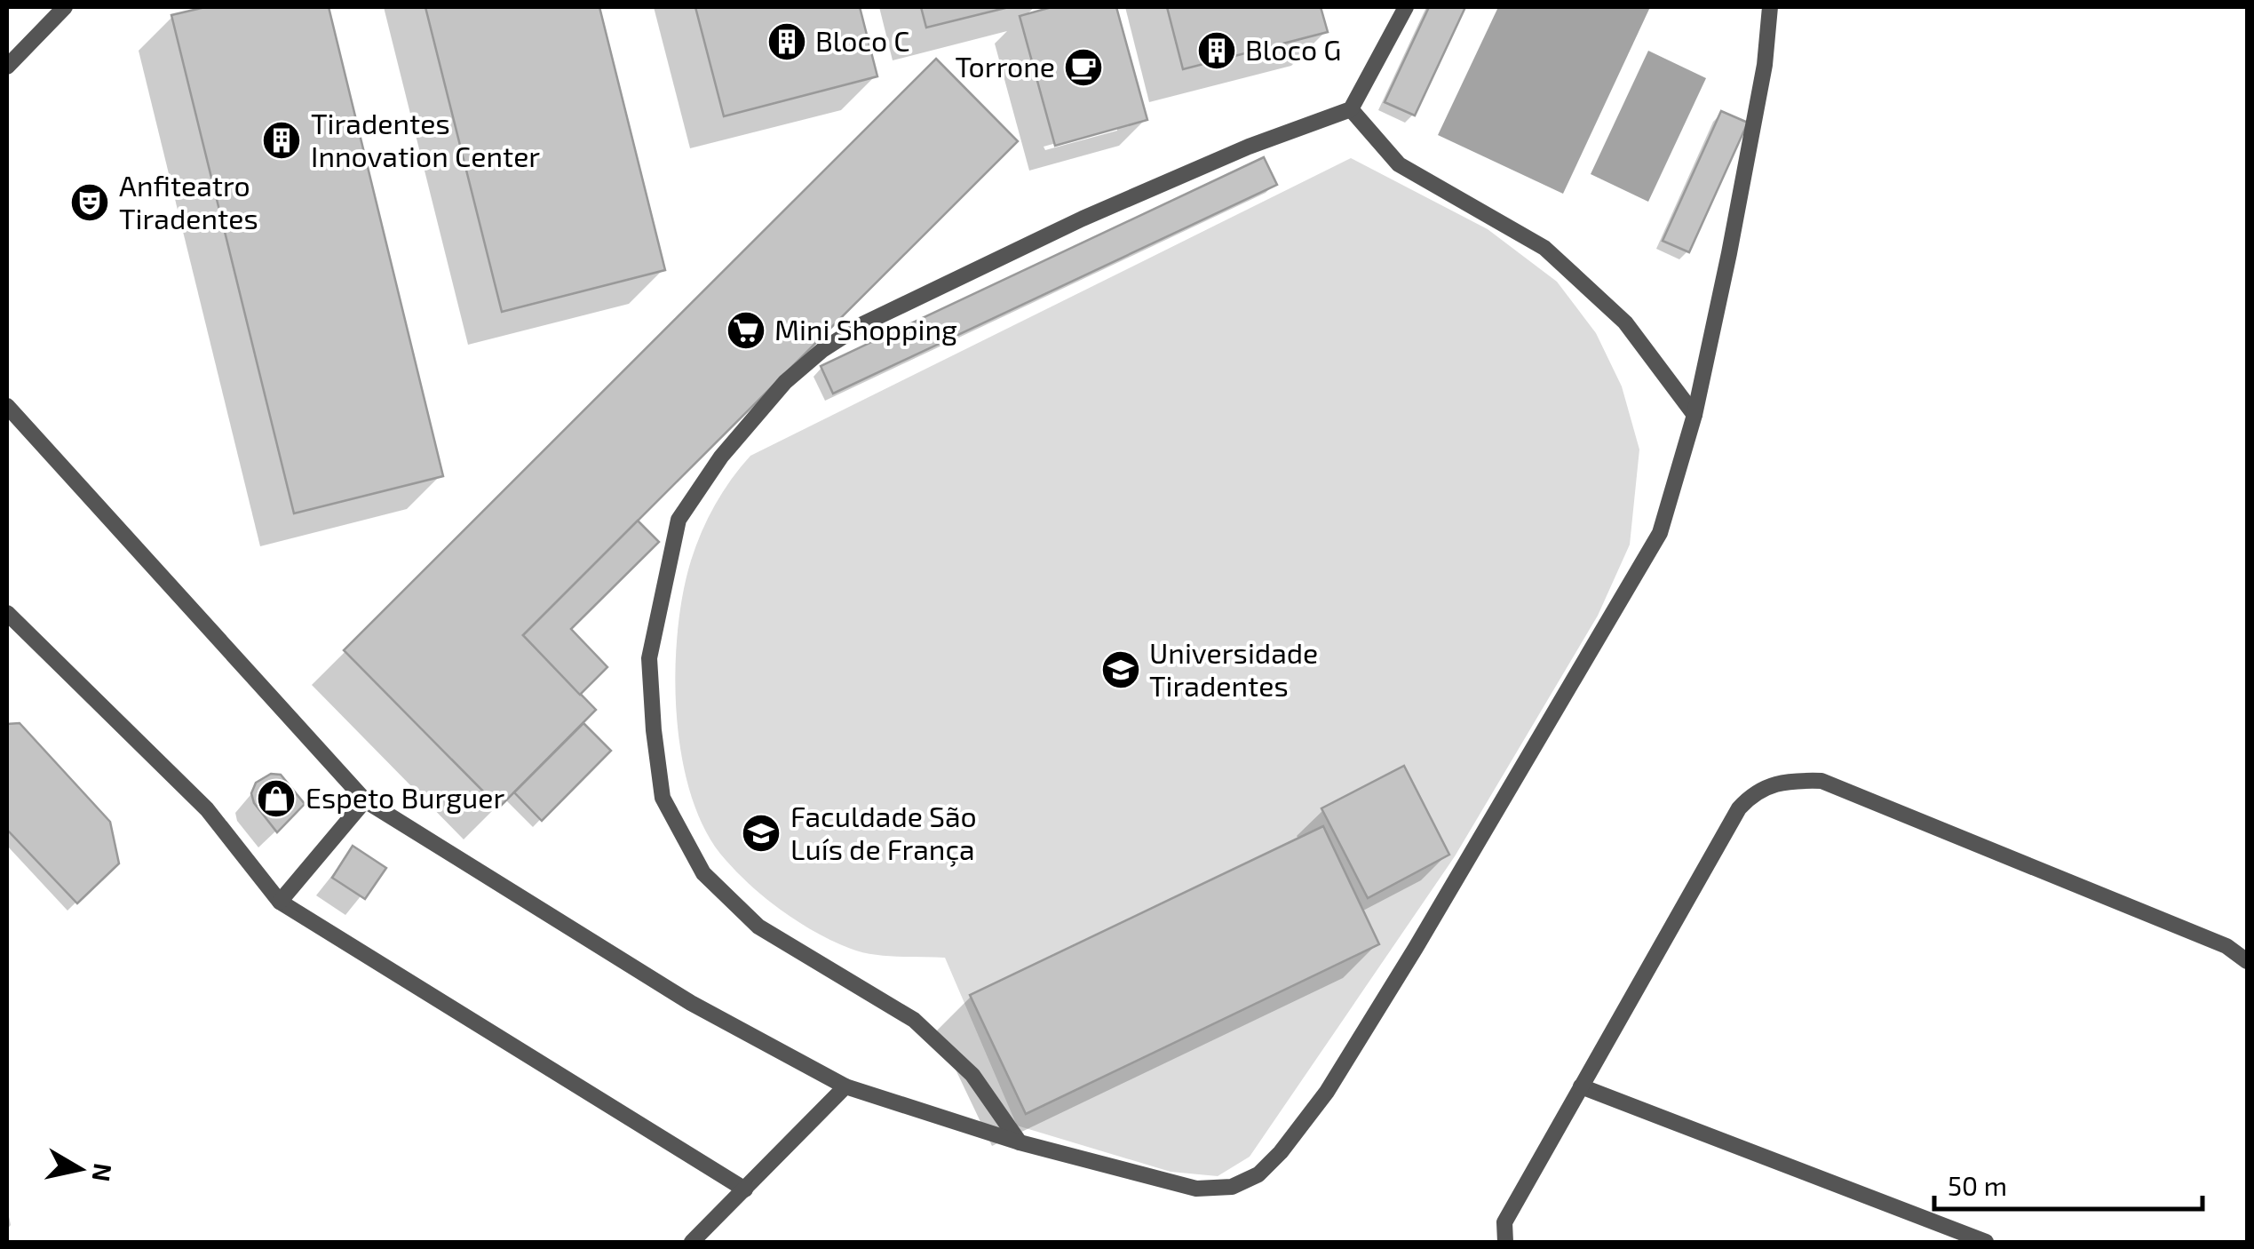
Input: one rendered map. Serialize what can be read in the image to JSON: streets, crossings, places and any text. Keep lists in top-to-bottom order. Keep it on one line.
{"places":{"building":["Bloco C","Bloco G","Tiradentes Innovation Center"],"cafe":["Torrone"],"theatre":["Anfiteatro Tiradentes"],"supermarket":["Mini Shopping"],"school or university":["Universidade Tiradentes","Faculdade São Luís de França"],"shop":["Espeto Burguer"]},"scale_bar":"50 m","north":"right"}
